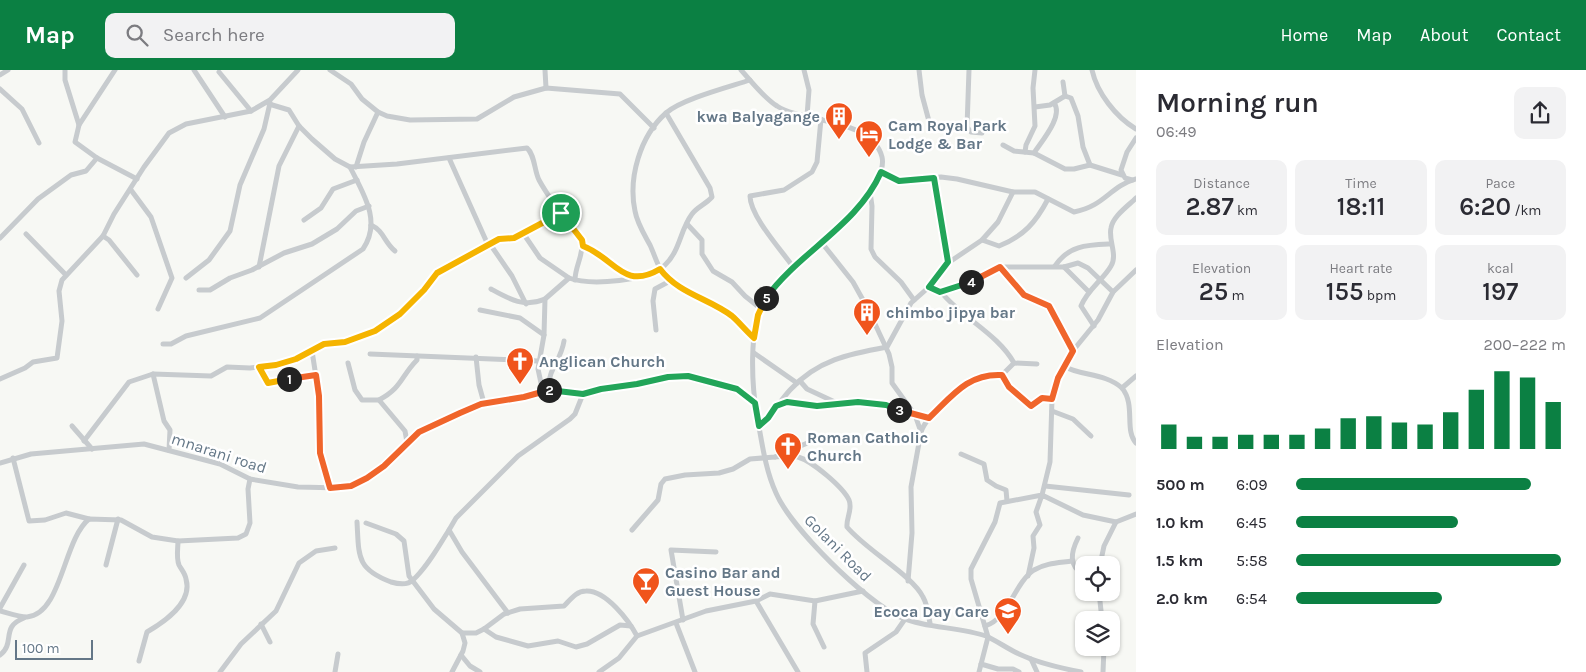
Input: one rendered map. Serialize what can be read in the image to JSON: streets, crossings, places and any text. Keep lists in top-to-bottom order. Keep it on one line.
{"streets":{"street":["mnarani road","Golani Road"]},"crossings":[["mnarani road","Golani Road"]],"places":{"building":["kwa Balyagange","chimbo jipya bar"],"hotel":["Cam Royal Park Lodge & Bar"],"church":["Anglican Church","Roman Catholic Church"],"bar":["Casino Bar and Guest House"],"school or university":["Ecoca Day Care"]},"scale_bar":"100 m","page":{"header":"Map","search":"Search here","nav":["Home","Map","About","Contact"],"heading":["Morning run","06:49"],"stats":[["Distance","2.87 km"],["Time","18:11"],["Pace","6:20 /km"],["Elevation","25 m"],["Heart rate","155 bpm"],["kcal","197"]],"pins":["4","5","1","2","3"],"chart":["Elevation","200–222 m"],"list":[{"name":"500 m","note":"6:09"},{"name":"1.0 km","note":"6:45"},{"name":"1.5 km","note":"5:58"},{"name":"2.0 km","note":"6:54"}],"scale":"100 m"}}
